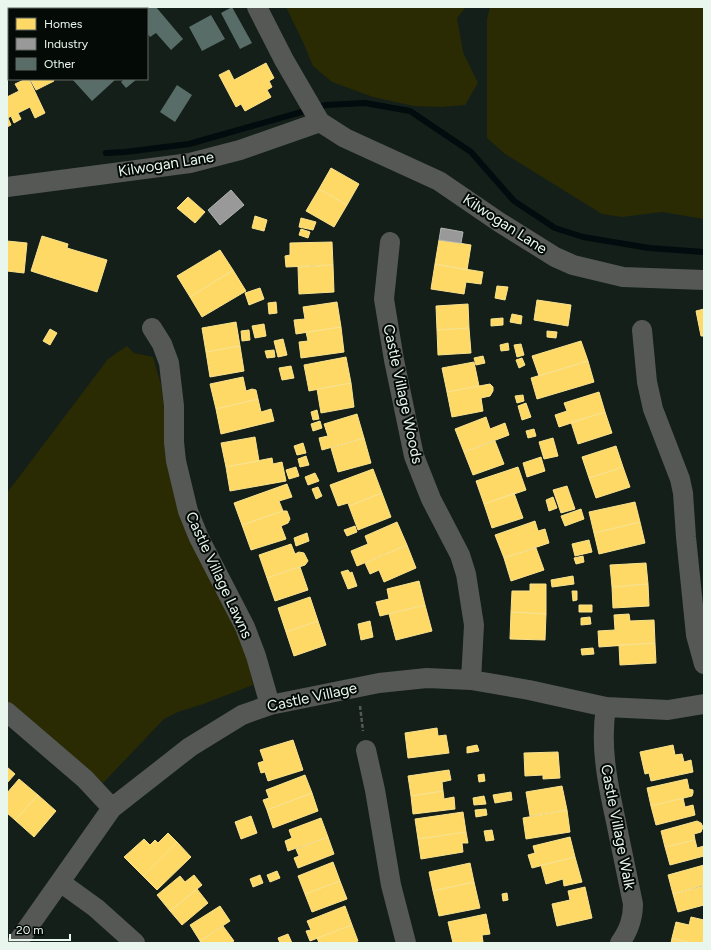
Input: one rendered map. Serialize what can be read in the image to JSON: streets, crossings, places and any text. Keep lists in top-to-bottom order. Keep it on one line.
{"streets":{"street":["Kilwogan Lane","Castle Village Woods","Castle Village Lawns","Castle Village","Castle Village Walk"]},"crossings":[["Castle Village Woods","Castle Village"],["Castle Village Lawns","Castle Village"],["Castle Village","Castle Village Walk"]],"legend":["Homes","Industry","Other"],"scale_bar":"20 m"}
